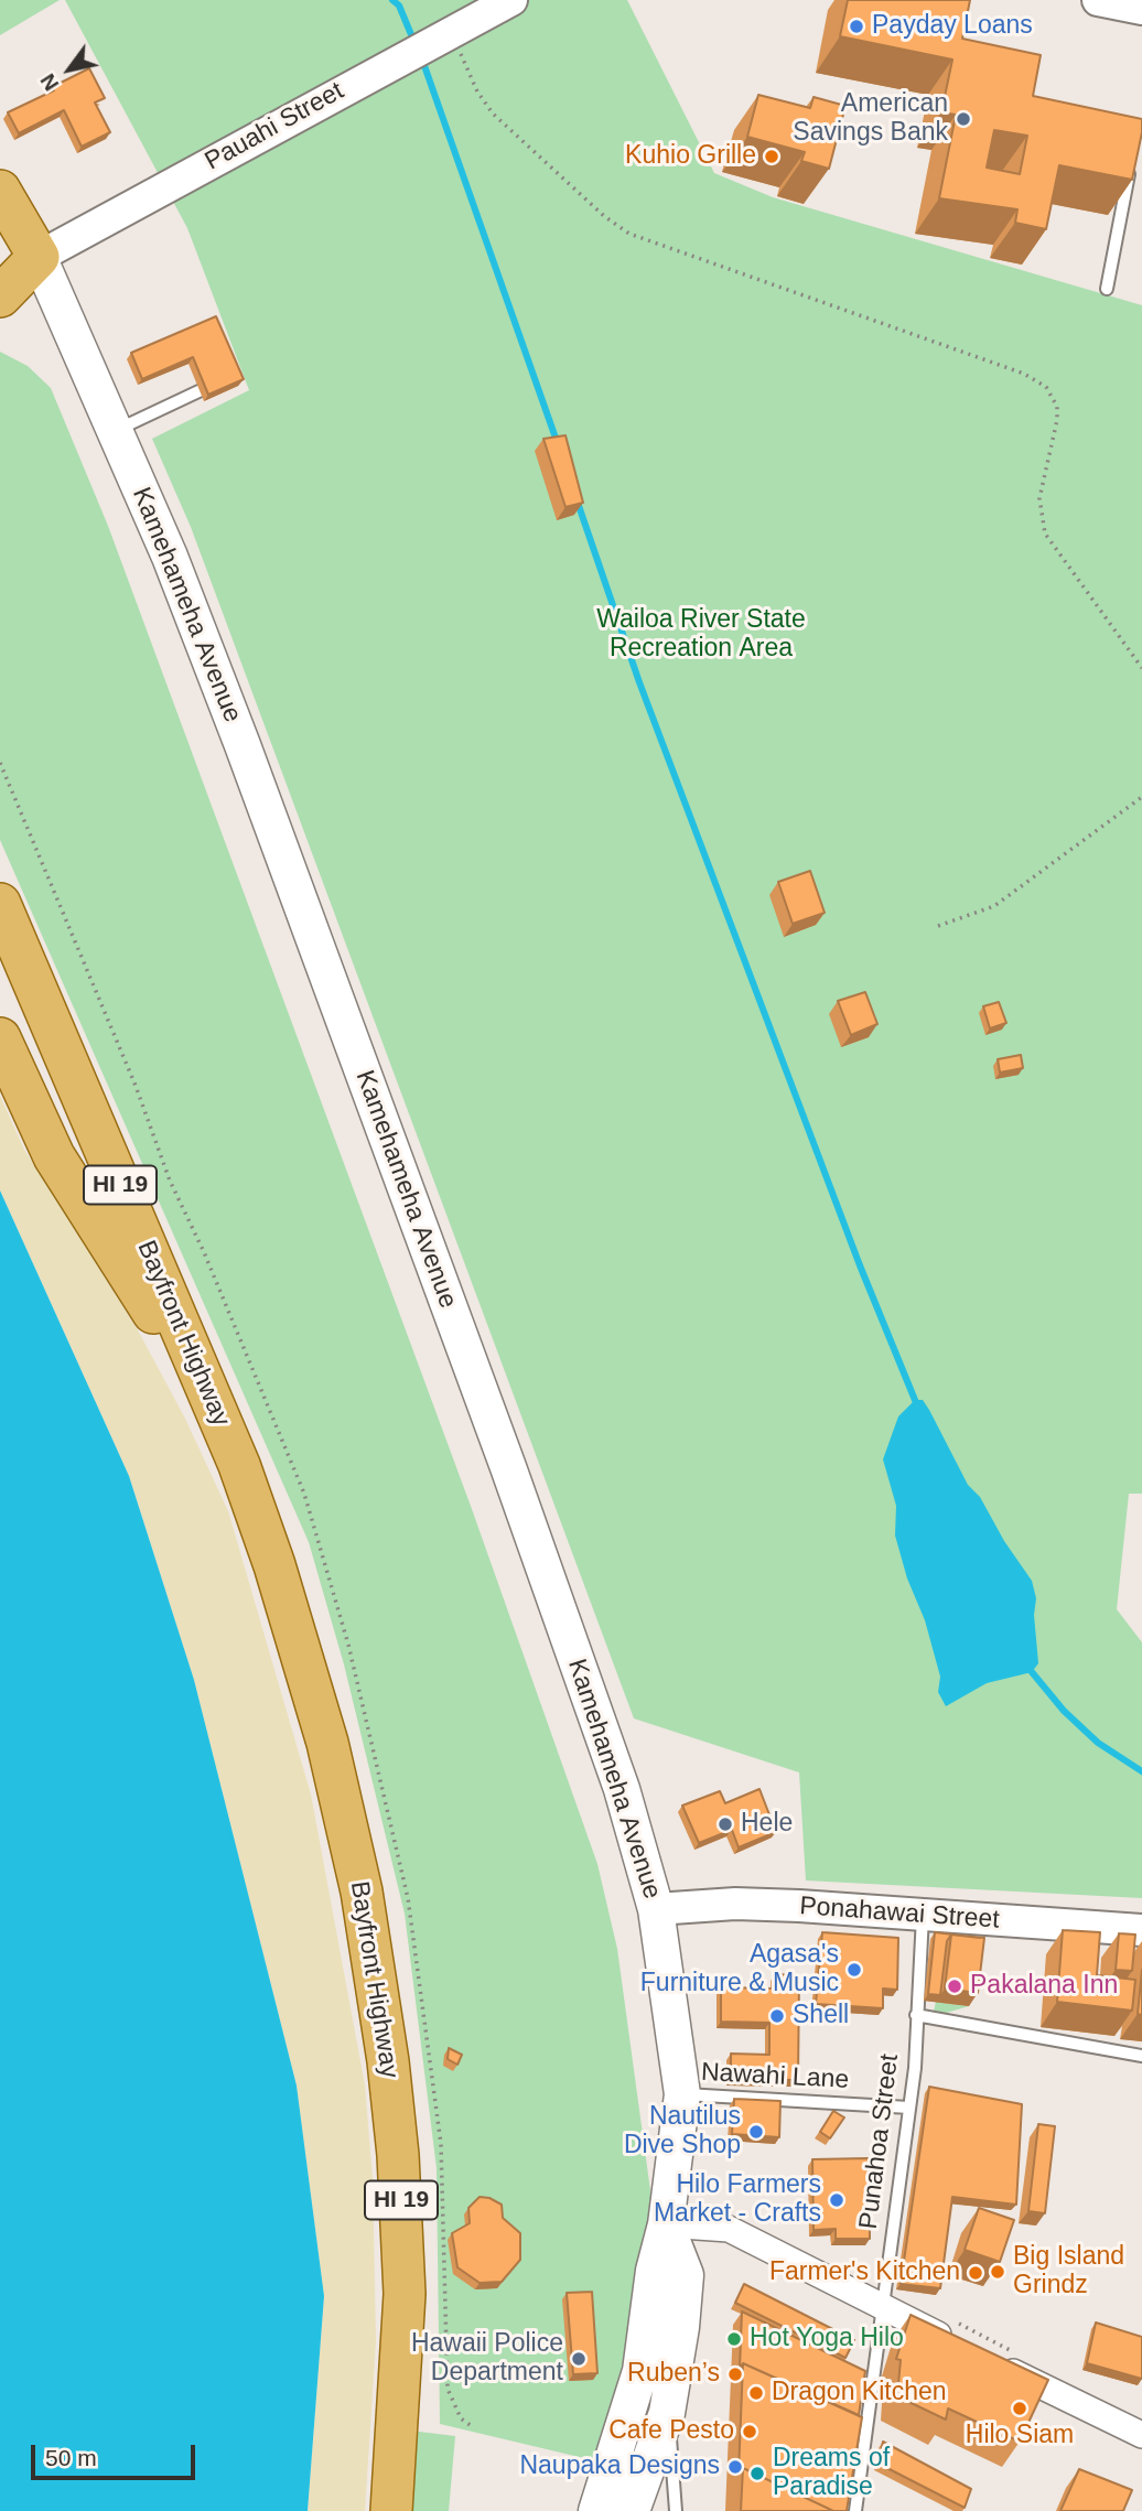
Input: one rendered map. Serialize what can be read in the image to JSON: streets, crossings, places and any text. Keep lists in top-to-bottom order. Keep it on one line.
{"streets":{"main road":["Kamehameha Avenue","HI 19","Bayfront Highway"],"street":["Pauahi Street","Ponahawai Street"],"lane":["Nawahi Lane","Punahoa Street"]},"crossings":[["Pauahi Street","Kamehameha Avenue"],["Kamehameha Avenue","Ponahawai Street"],["Kamehameha Avenue","Nawahi Lane"],["Ponahawai Street","Punahoa Street"],["Nawahi Lane","Punahoa Street"]],"parks":["Wailoa River State Recreation Area"],"places":["Payday Loans","American Savings Bank","Kuhio Grille","Hele","Agasa's Furniture & Music","Pakalana Inn","Shell","Nautilus Dive Shop","Hilo Farmers Market - Crafts","Big Island Grindz","Farmer's Kitchen","Hot Yoga Hilo","Hawaii Police Department","Ruben’s","Dragon Kitchen","Hilo Siam","Cafe Pesto","Naupaka Designs","Dreams of Paradise"],"scale_bar":"50 m","north":"bottom left"}
